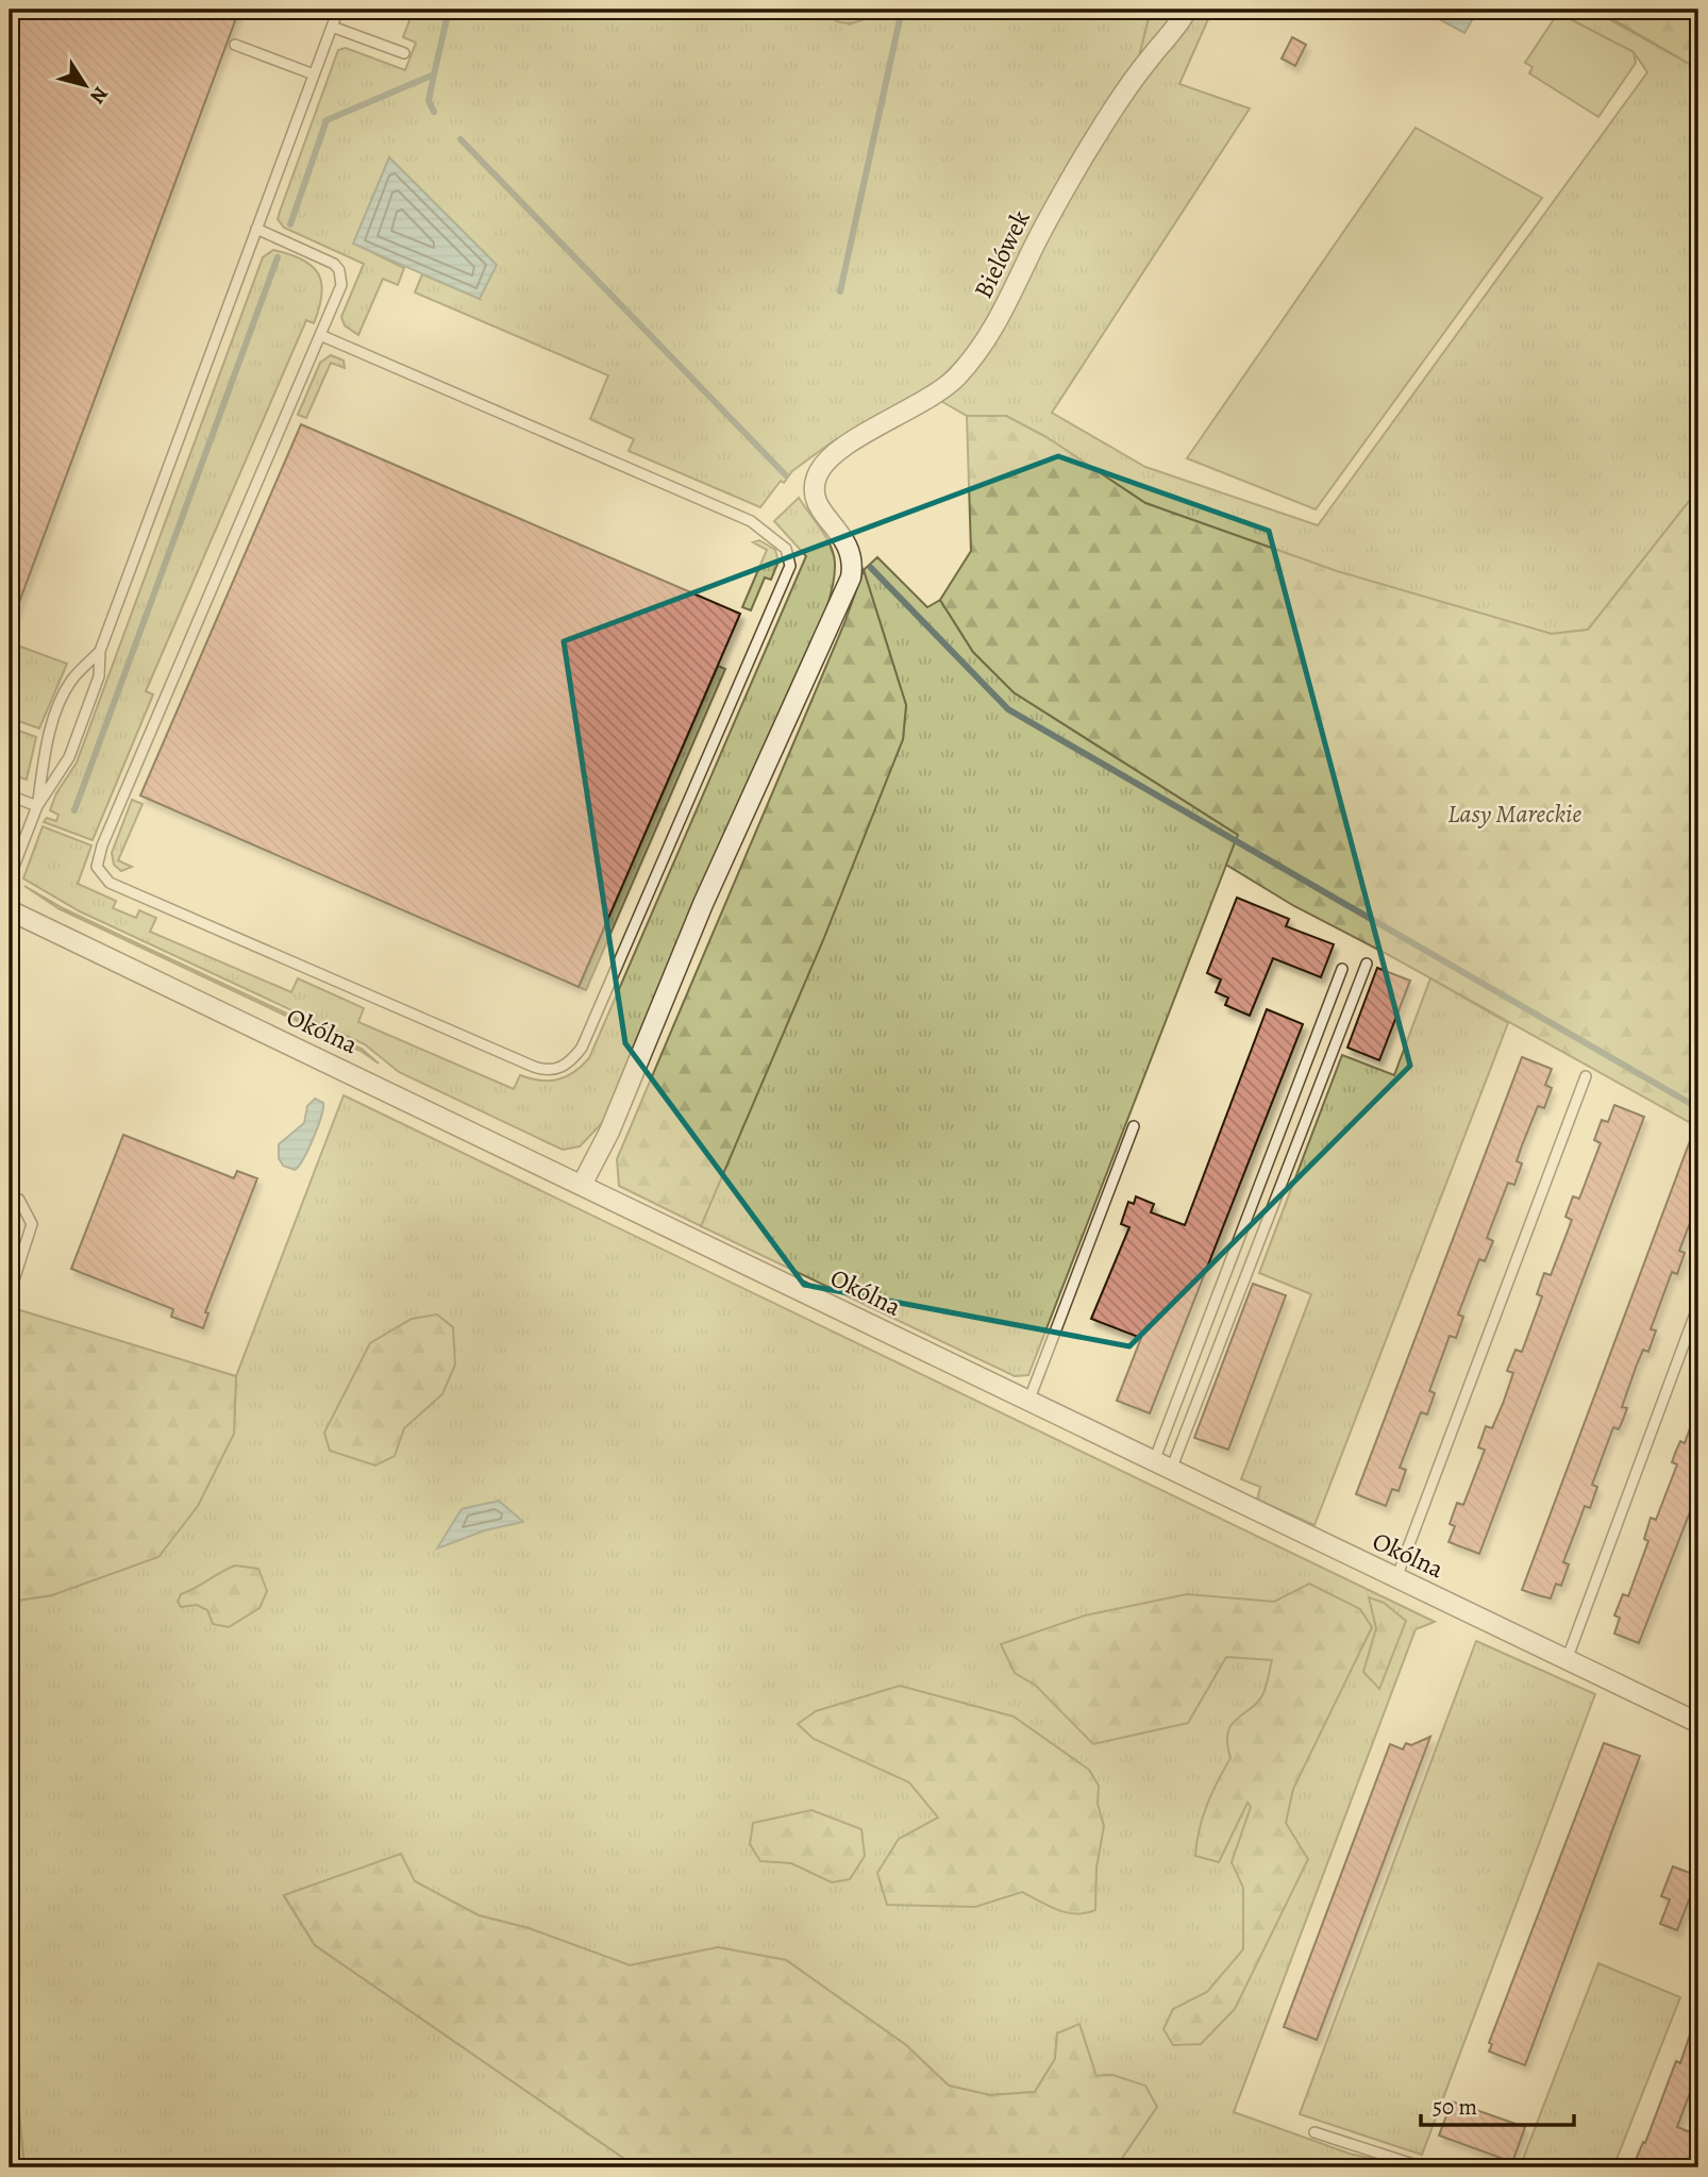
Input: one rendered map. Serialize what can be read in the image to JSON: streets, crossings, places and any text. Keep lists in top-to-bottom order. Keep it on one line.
{"streets":{"street":["Bielówek","Okólna"]},"crossings":[["Bielówek","Okólna"]],"parks":["Lasy Mareckie"],"scale_bar":"50 m","north":"bottom right"}
